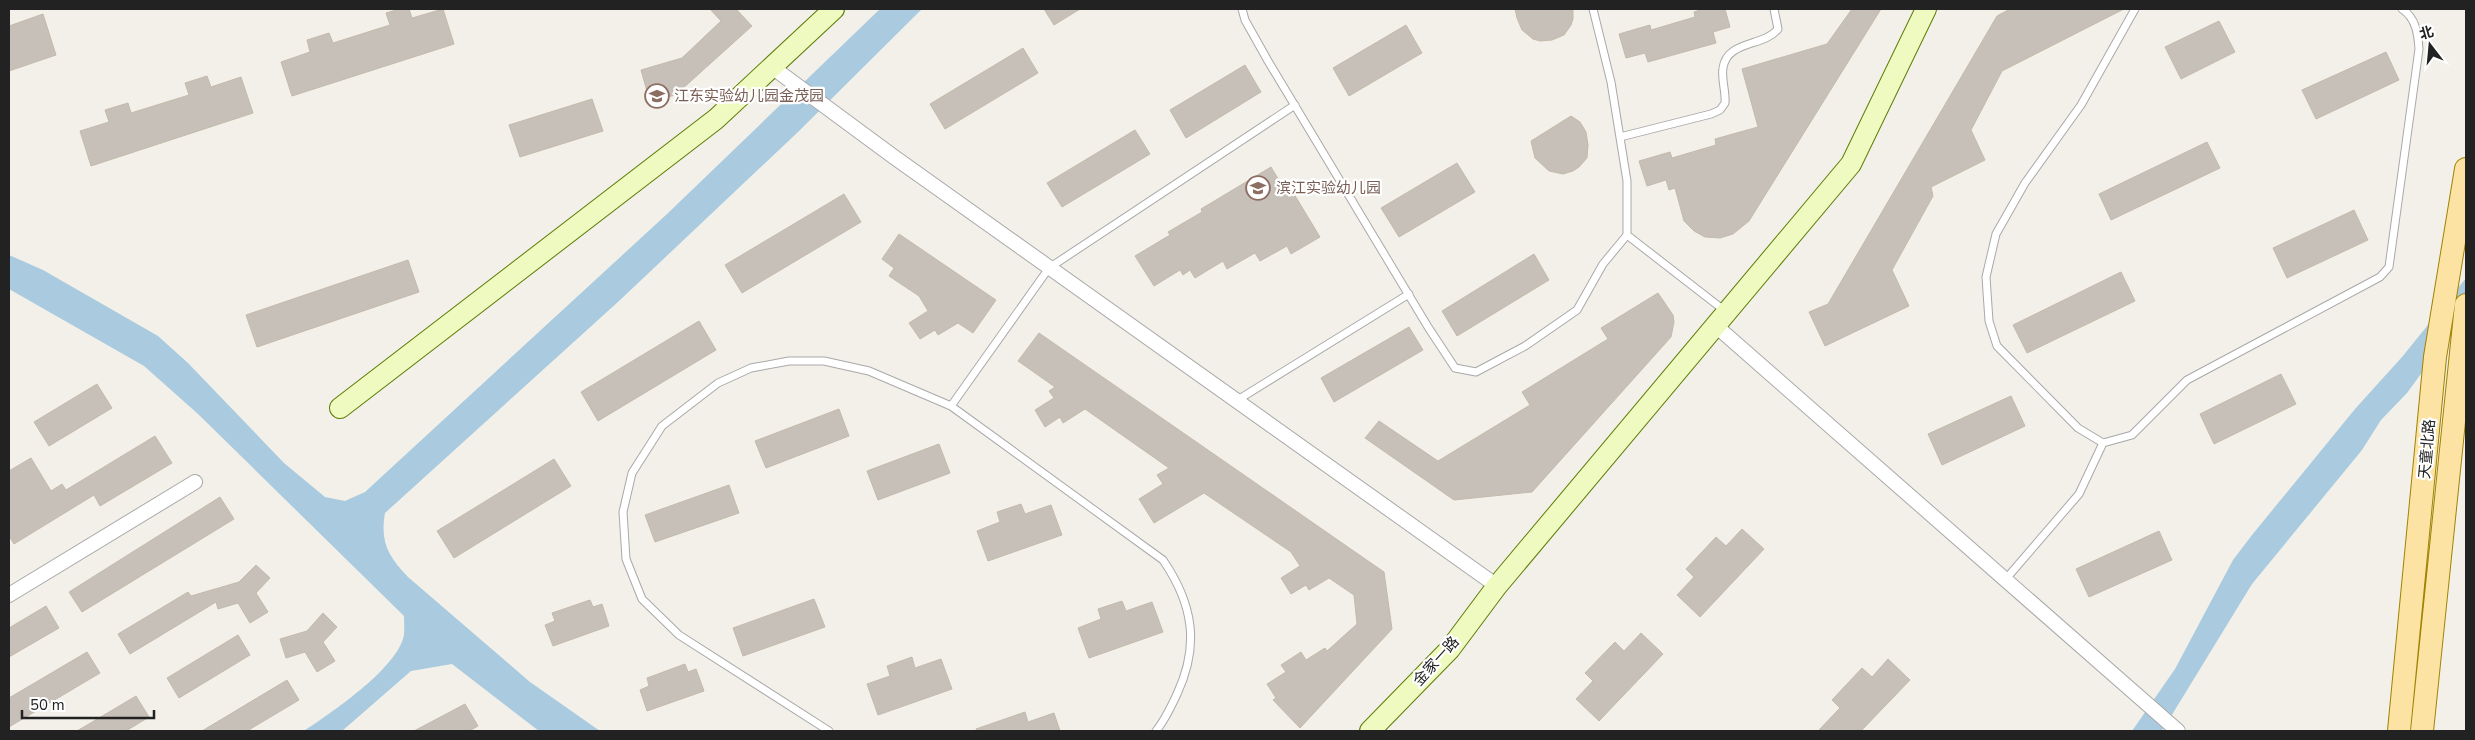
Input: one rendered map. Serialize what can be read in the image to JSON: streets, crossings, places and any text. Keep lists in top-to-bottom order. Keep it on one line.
{"streets":{"main road":["天童北路"],"street":["金家一路"]},"places":{"school or university":["江东实验幼儿园金茂园","滨江实验幼儿园"]},"scale_bar":"50 m","north":"top"}
